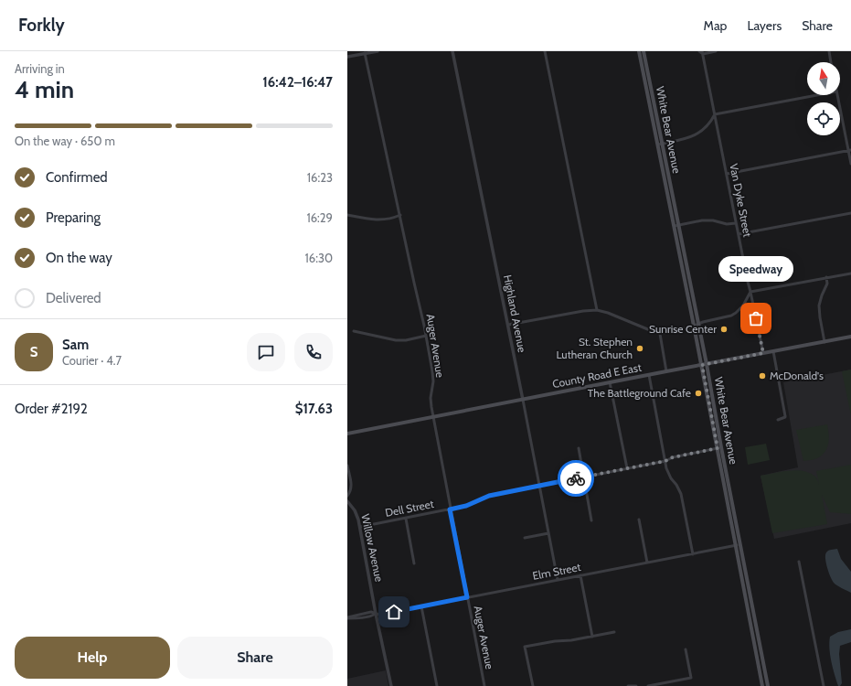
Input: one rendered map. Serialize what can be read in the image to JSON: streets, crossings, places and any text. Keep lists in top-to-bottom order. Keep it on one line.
{"streets":{"main road":["White Bear Avenue","County Road E East"],"street":["Van Dyke Street","Highland Avenue","Auger Avenue","Dell Street","Willow Avenue","Elm Street"]},"crossings":[["White Bear Avenue","County Road E East"],["White Bear Avenue","Dell Street"],["White Bear Avenue","Elm Street"],["Van Dyke Street","County Road E East"],["Highland Avenue","County Road E East"],["Highland Avenue","Dell Street"],["Highland Avenue","Elm Street"],["Auger Avenue","County Road E East"],["Auger Avenue","Dell Street"],["Auger Avenue","Elm Street"],["Dell Street","Willow Avenue"],["Willow Avenue","Elm Street"]],"places":["Speedway","Sunrise Center","St. Stephen Lutheran Church","McDonald's","The Battleground Cafe"],"north":"top","page":{"header":"Forkly","nav":["Map","Layers","Share"],"heading":["4 min","Arriving in","16:42–16:47"],"panel":["Sam","Courier · 4.7","Order #2192","$17.63"],"bar":"On the way · 650 m","list":[["Confirmed","16:23"],["Preparing","16:29"],["On the way","16:30"],"Delivered"],"bubble":"Speedway","round":"S","buttons":["Help","Share"]}}
